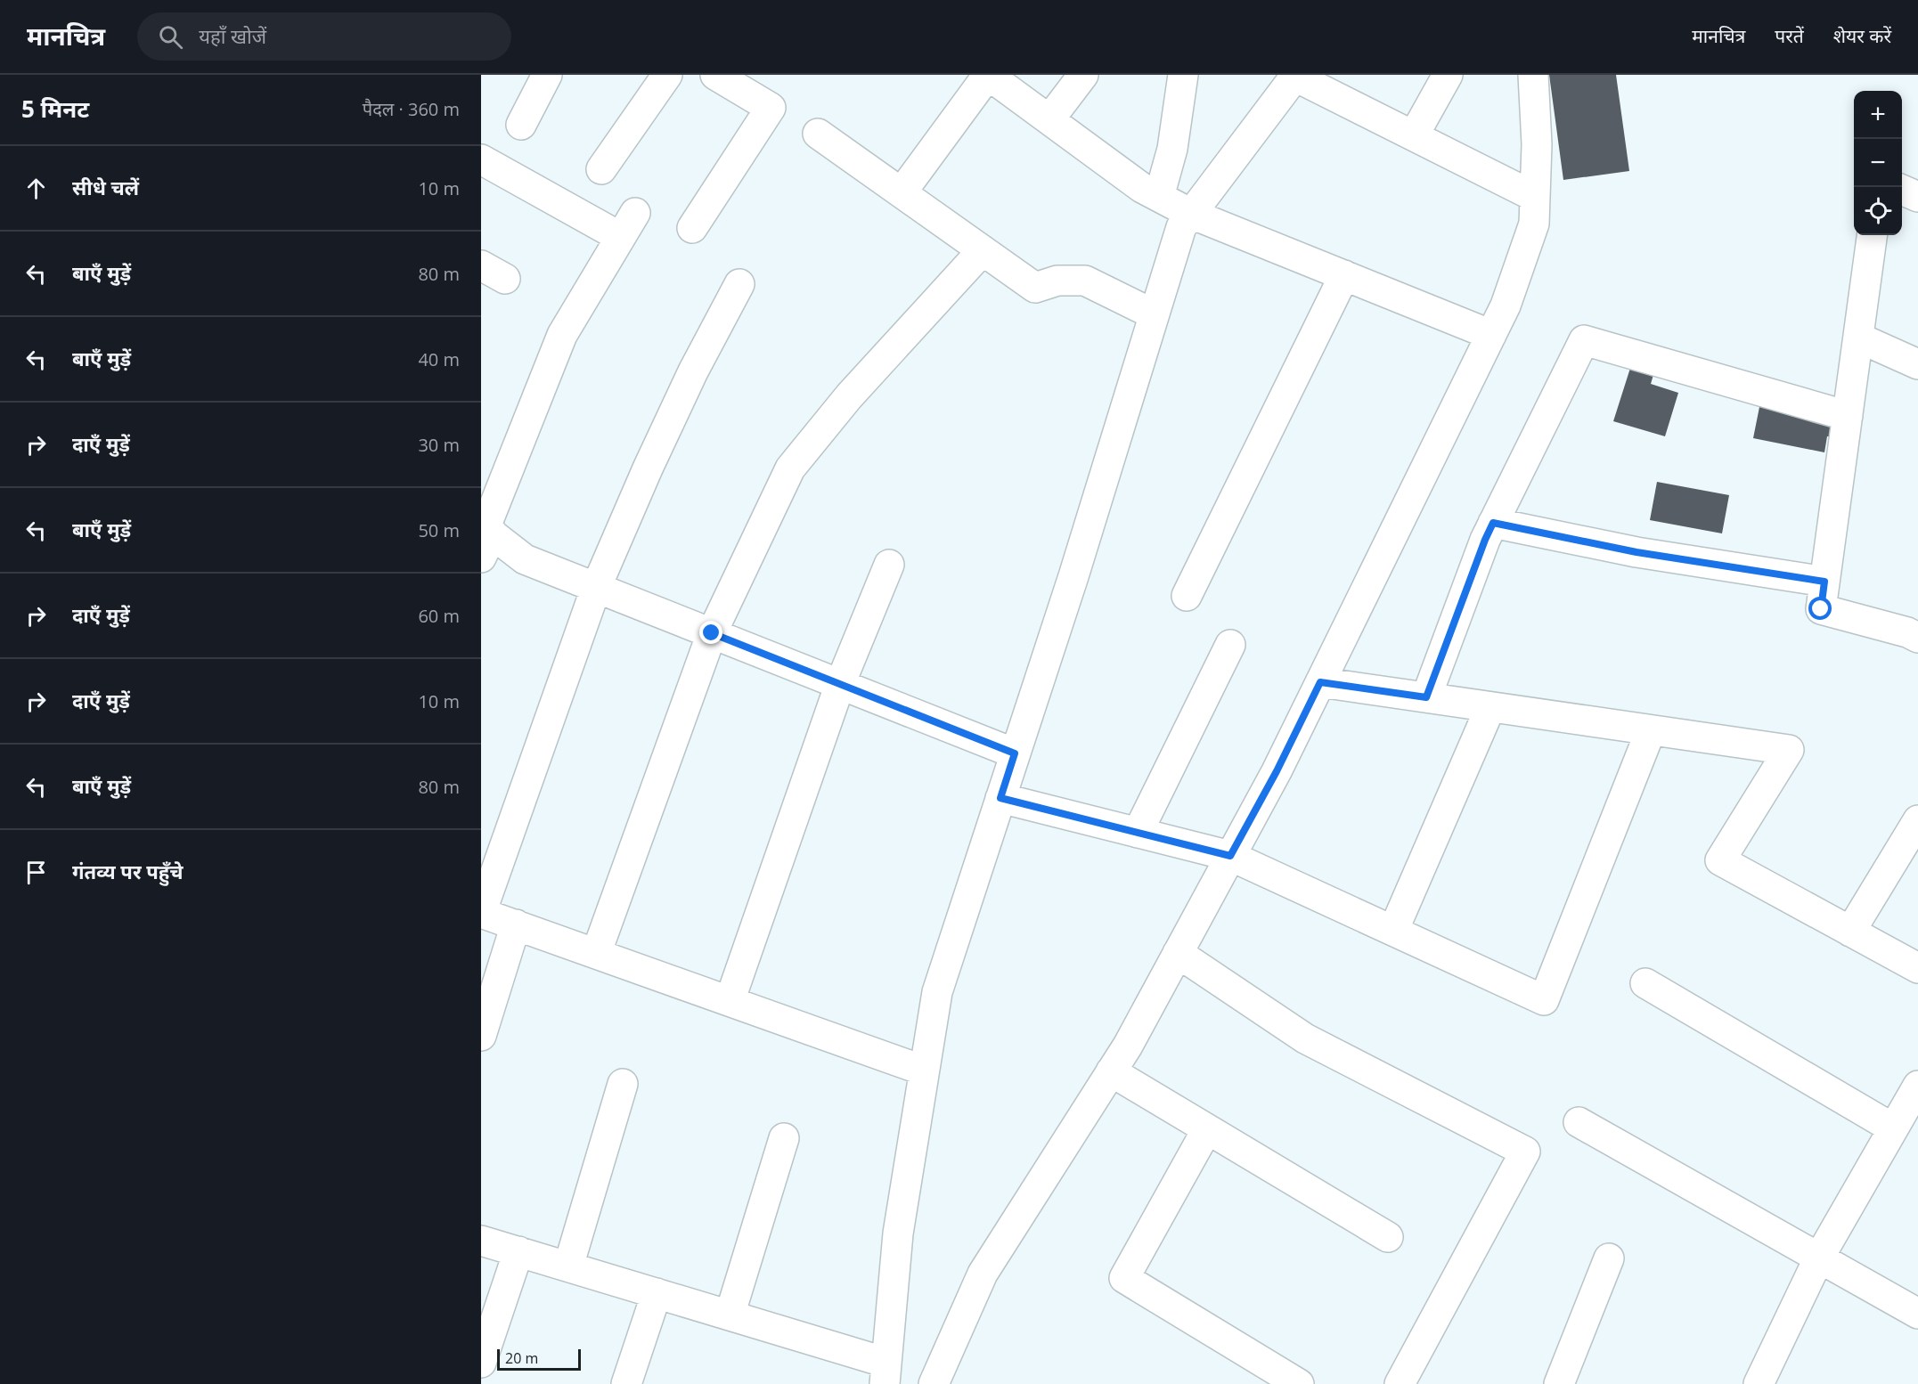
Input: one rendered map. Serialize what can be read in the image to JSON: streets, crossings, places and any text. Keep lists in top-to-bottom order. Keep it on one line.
{"scale_bar":"20 m","page":{"header":"मानचित्र","search":"यहाँ खोजें","nav":["मानचित्र","परतें","शेयर करें"],"heading":["5 मिनट","पैदल · 360 m"],"map_buttons":["+","−"],"list":[["सीधे चलें","10 m"],["बाएँ मुड़ें","80 m"],["बाएँ मुड़ें","40 m"],["दाएँ मुड़ें","30 m"],["बाएँ मुड़ें","50 m"],["दाएँ मुड़ें","60 m"],["दाएँ मुड़ें","10 m"],["बाएँ मुड़ें","80 m"],"गंतव्य पर पहुँचे"],"scale":"20 m"}}
